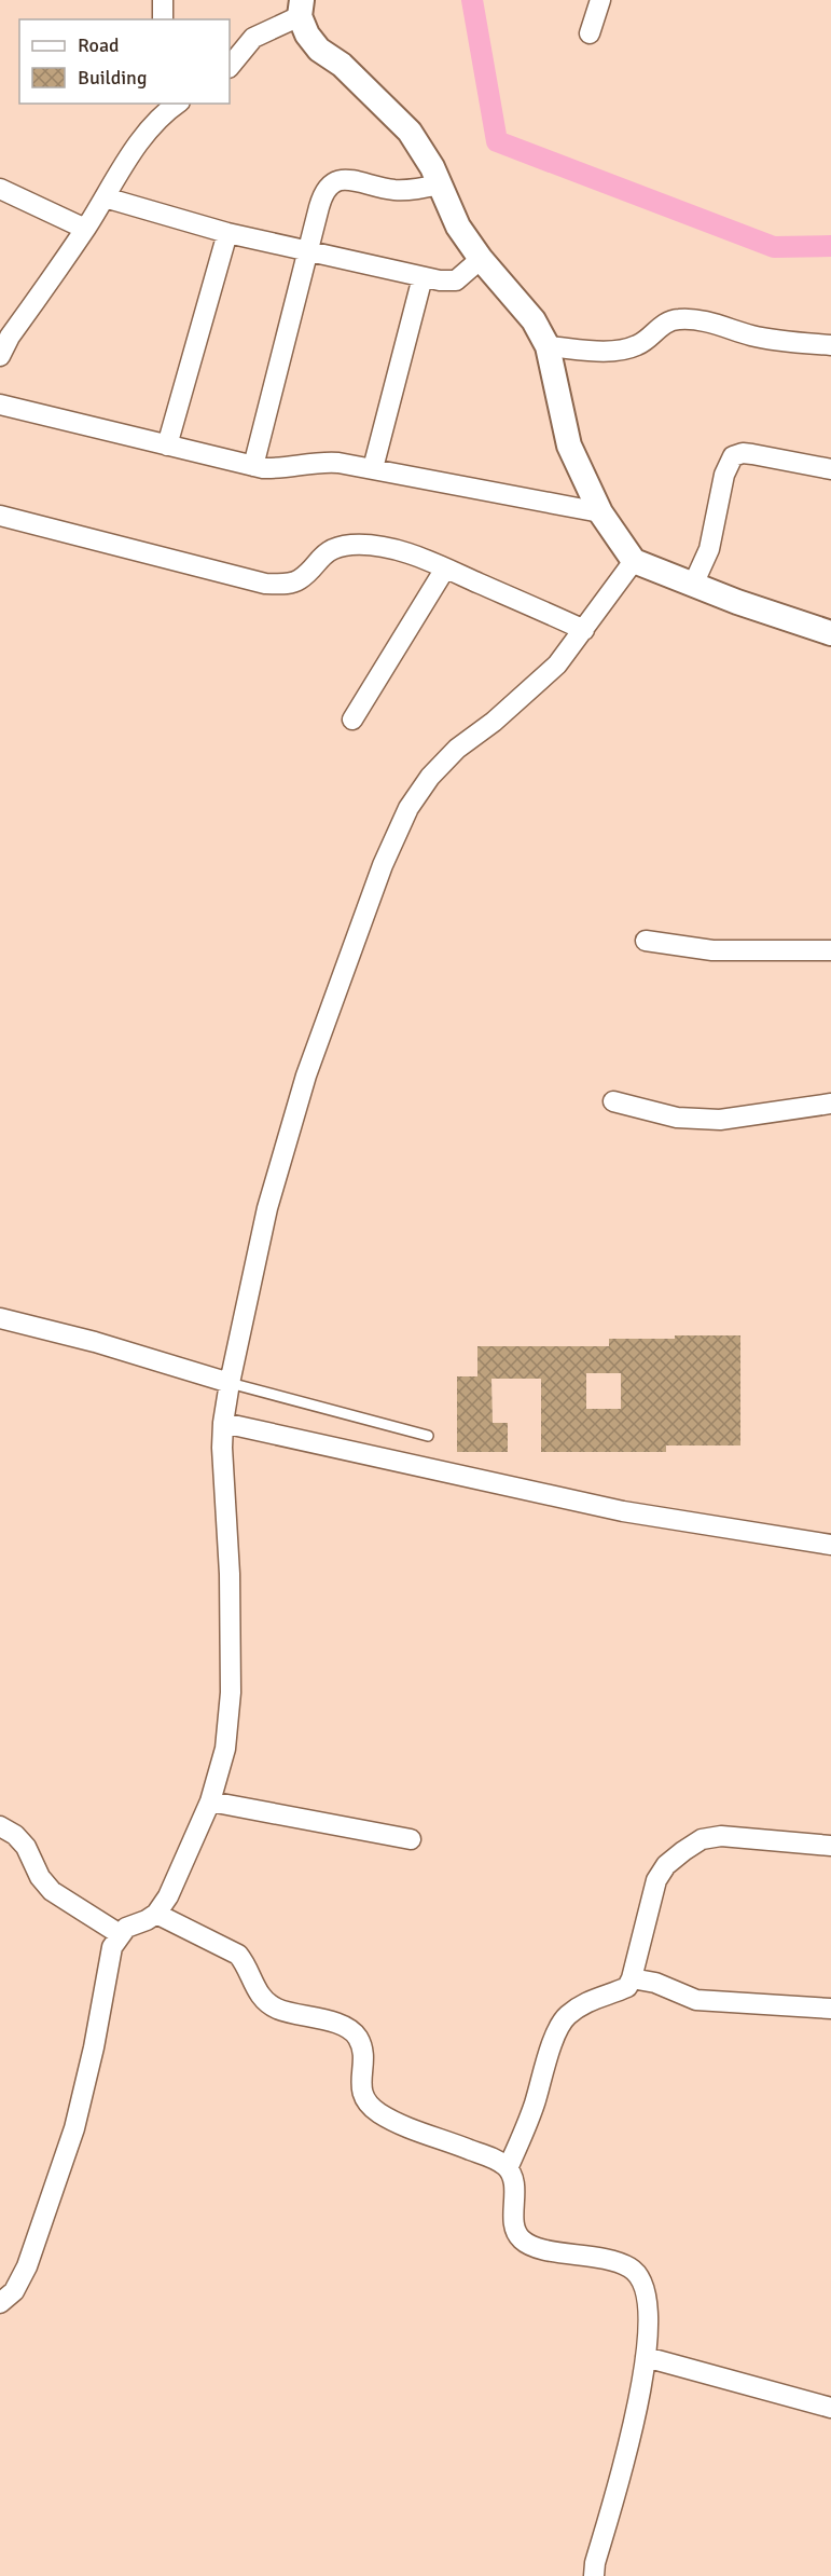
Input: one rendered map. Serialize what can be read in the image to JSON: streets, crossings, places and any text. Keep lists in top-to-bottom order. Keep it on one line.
{"legend":["Road","Building"]}
